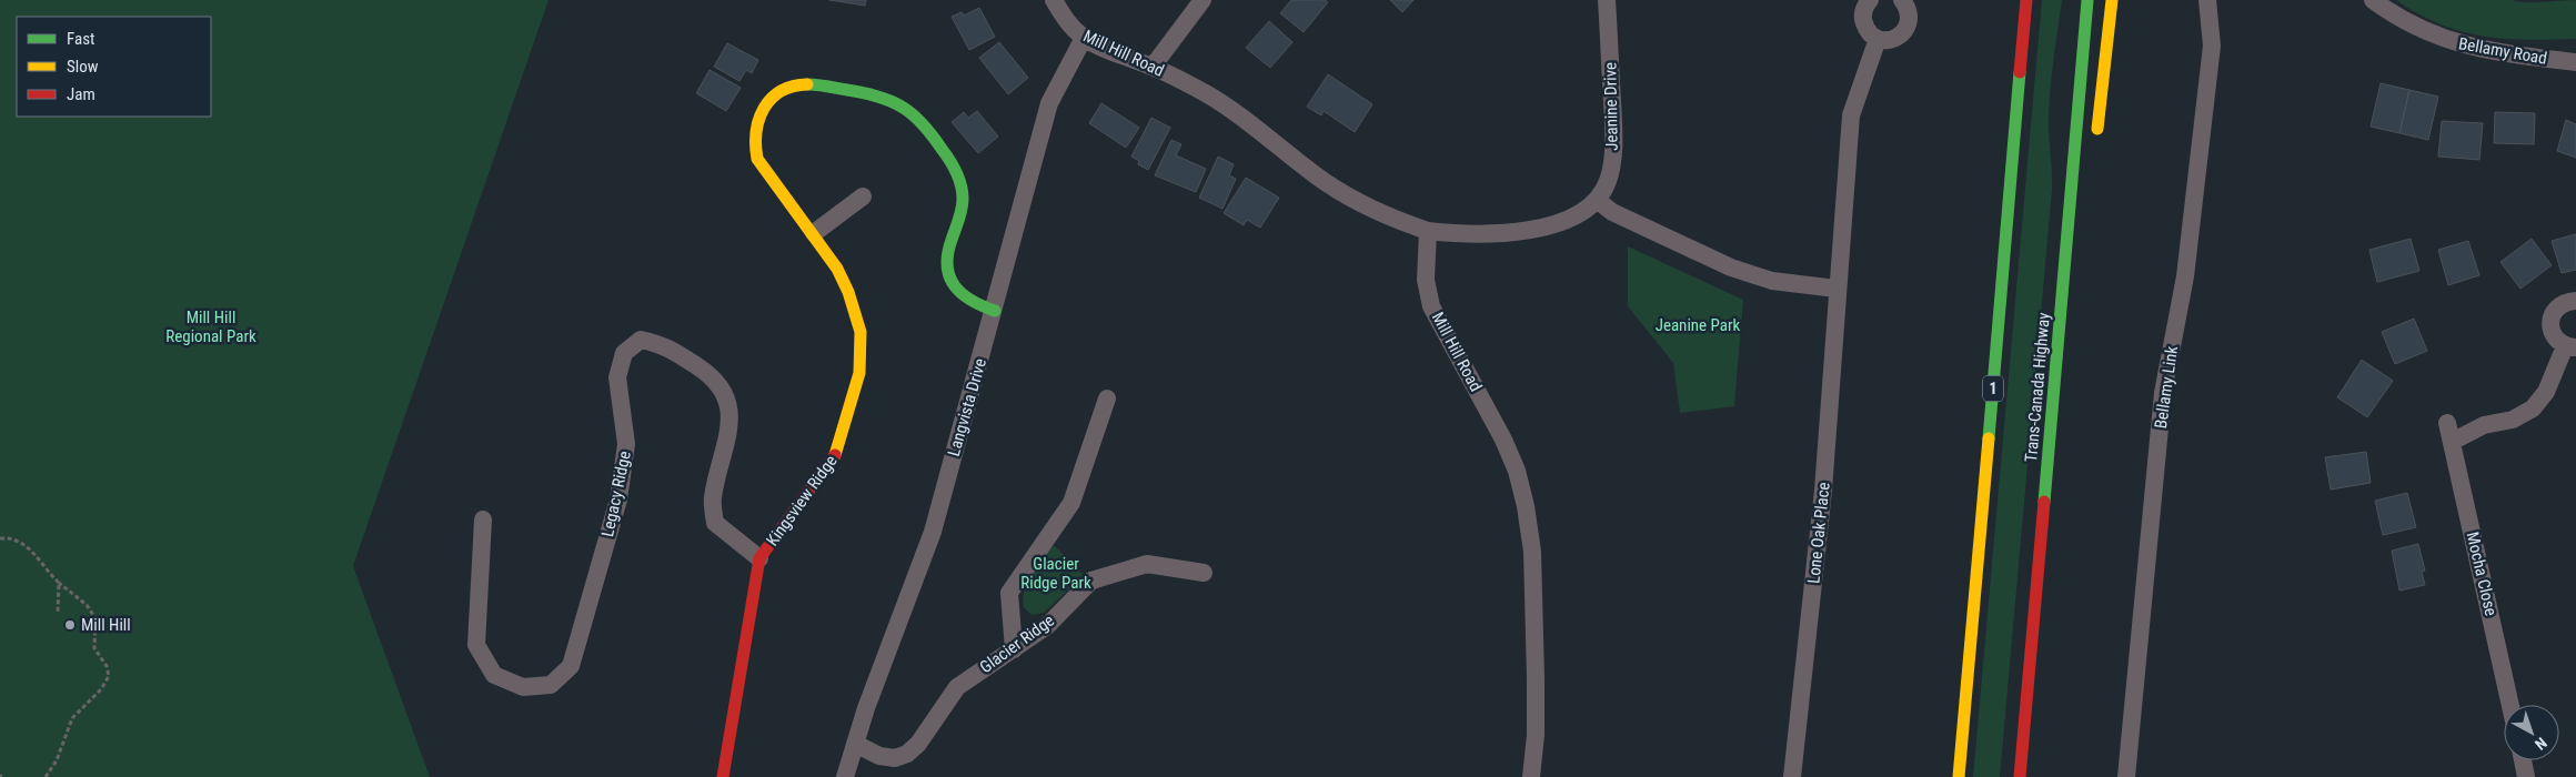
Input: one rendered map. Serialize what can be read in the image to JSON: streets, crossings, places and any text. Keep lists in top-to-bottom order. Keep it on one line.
{"streets":{"main road":["Trans-Canada Highway","1","Kingsview Ridge"],"street":["Bellamy Road","Mill Hill Road","Jeanine Drive","Bellamy Link","Langvista Drive","Legacy Ridge","Lone Oak Place","Mocha Close","Glacier Ridge"]},"crossings":[["Mill Hill Road","Jeanine Drive"],["Mill Hill Road","Langvista Drive"],["Langvista Drive","Kingsview Ridge"],["Langvista Drive","Glacier Ridge"],["Legacy Ridge","Kingsview Ridge"]],"parks":["Mill Hill Regional Park","Jeanine Park","Glacier Ridge Park"],"places":["Mill Hill"],"legend":["Fast","Slow","Jam"],"north":"bottom right"}
